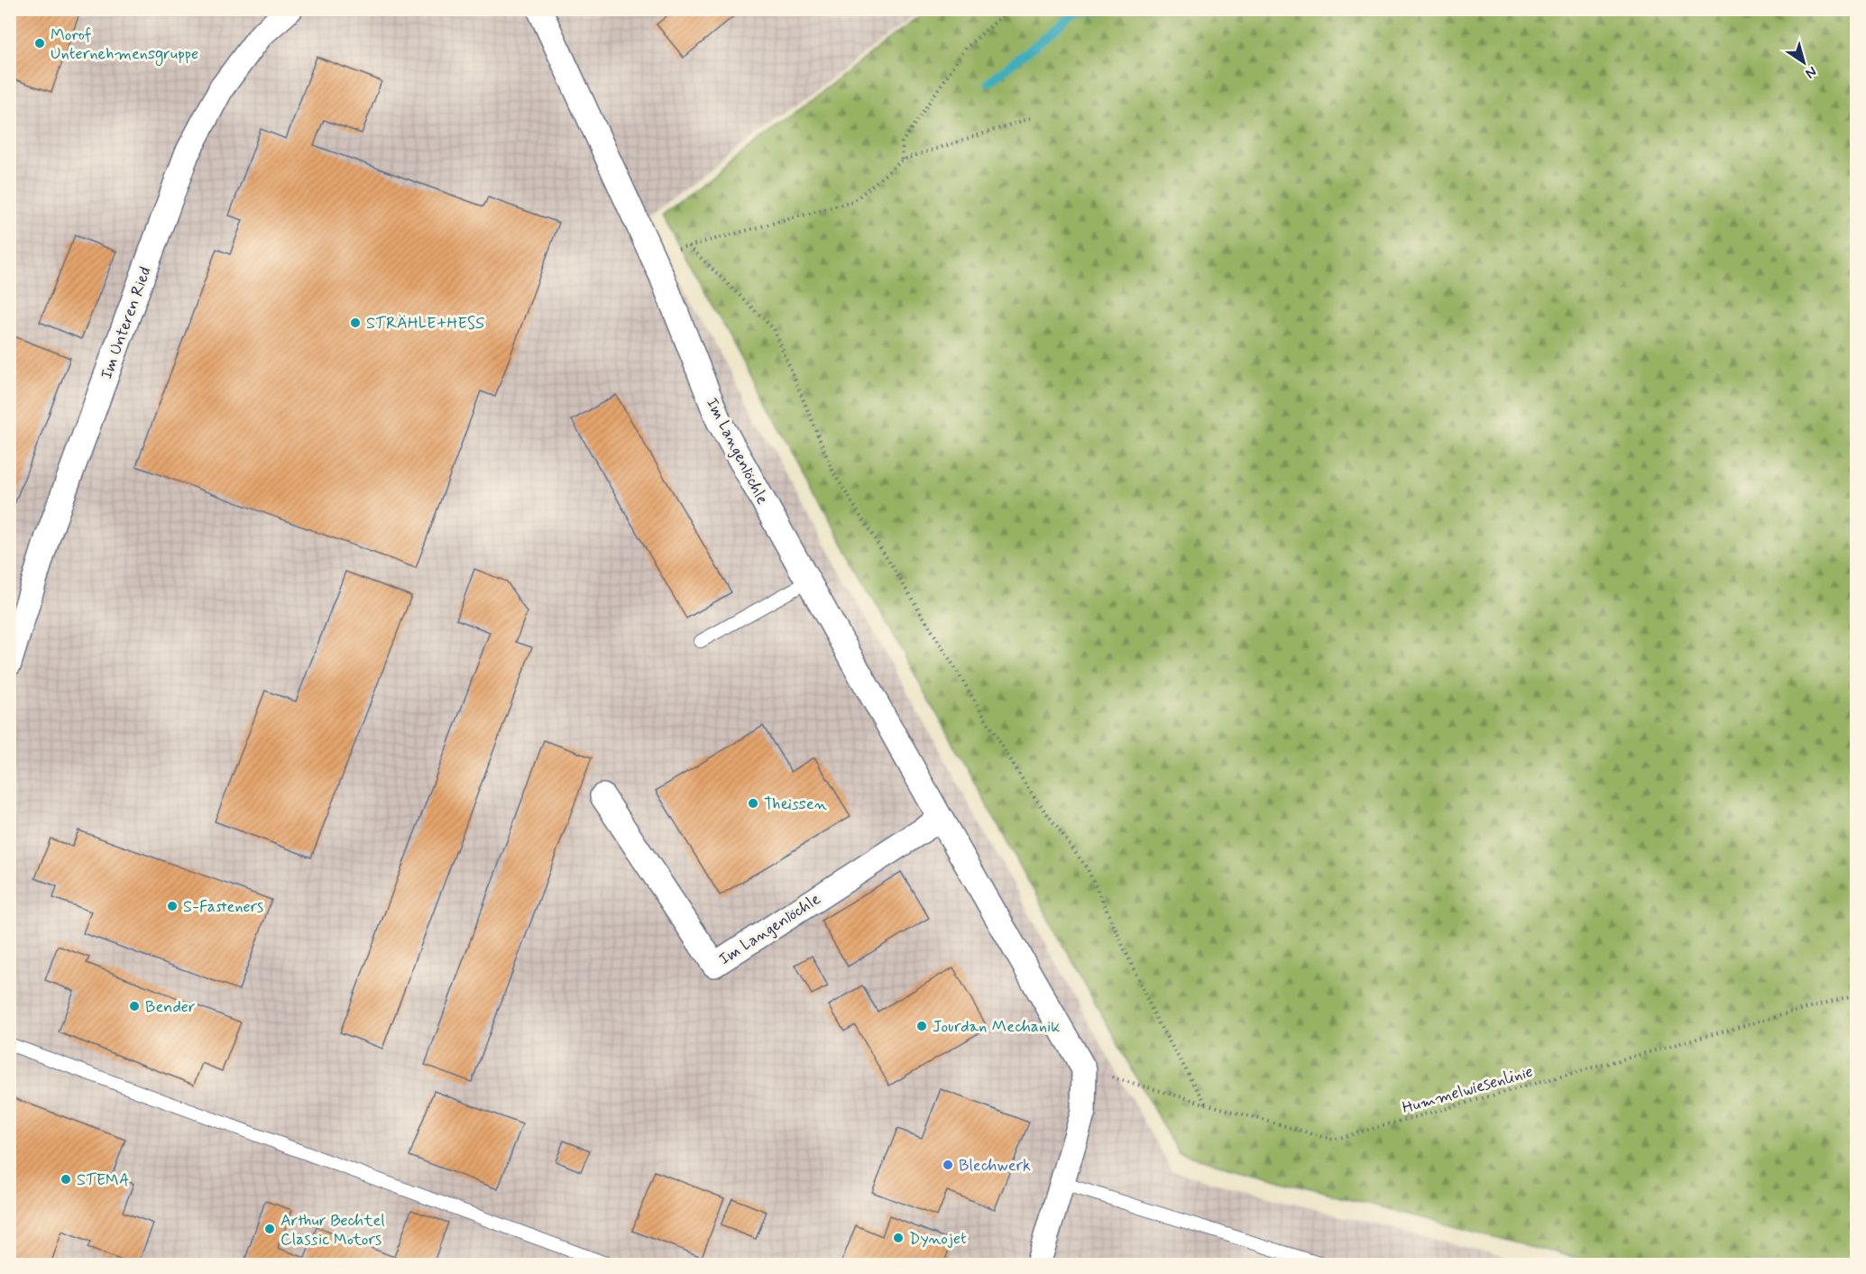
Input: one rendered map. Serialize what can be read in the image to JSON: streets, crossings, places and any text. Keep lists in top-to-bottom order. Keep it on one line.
{"streets":{"street":["Im Unteren Ried","Im Langenlöchle"],"path":["Hummelwiesenlinie"]},"crossings":[["Im Langenlöchle","Hummelwiesenlinie"]],"places":["Morof Unternehmensgruppe","STRÄHLE+HESS","Theissen","S-Fasteners","Bender","Jourdan Mechanik","Blechwerk","STEMA","Arthur Bechtel Classic Motors","Dynojet"],"north":"bottom right"}
